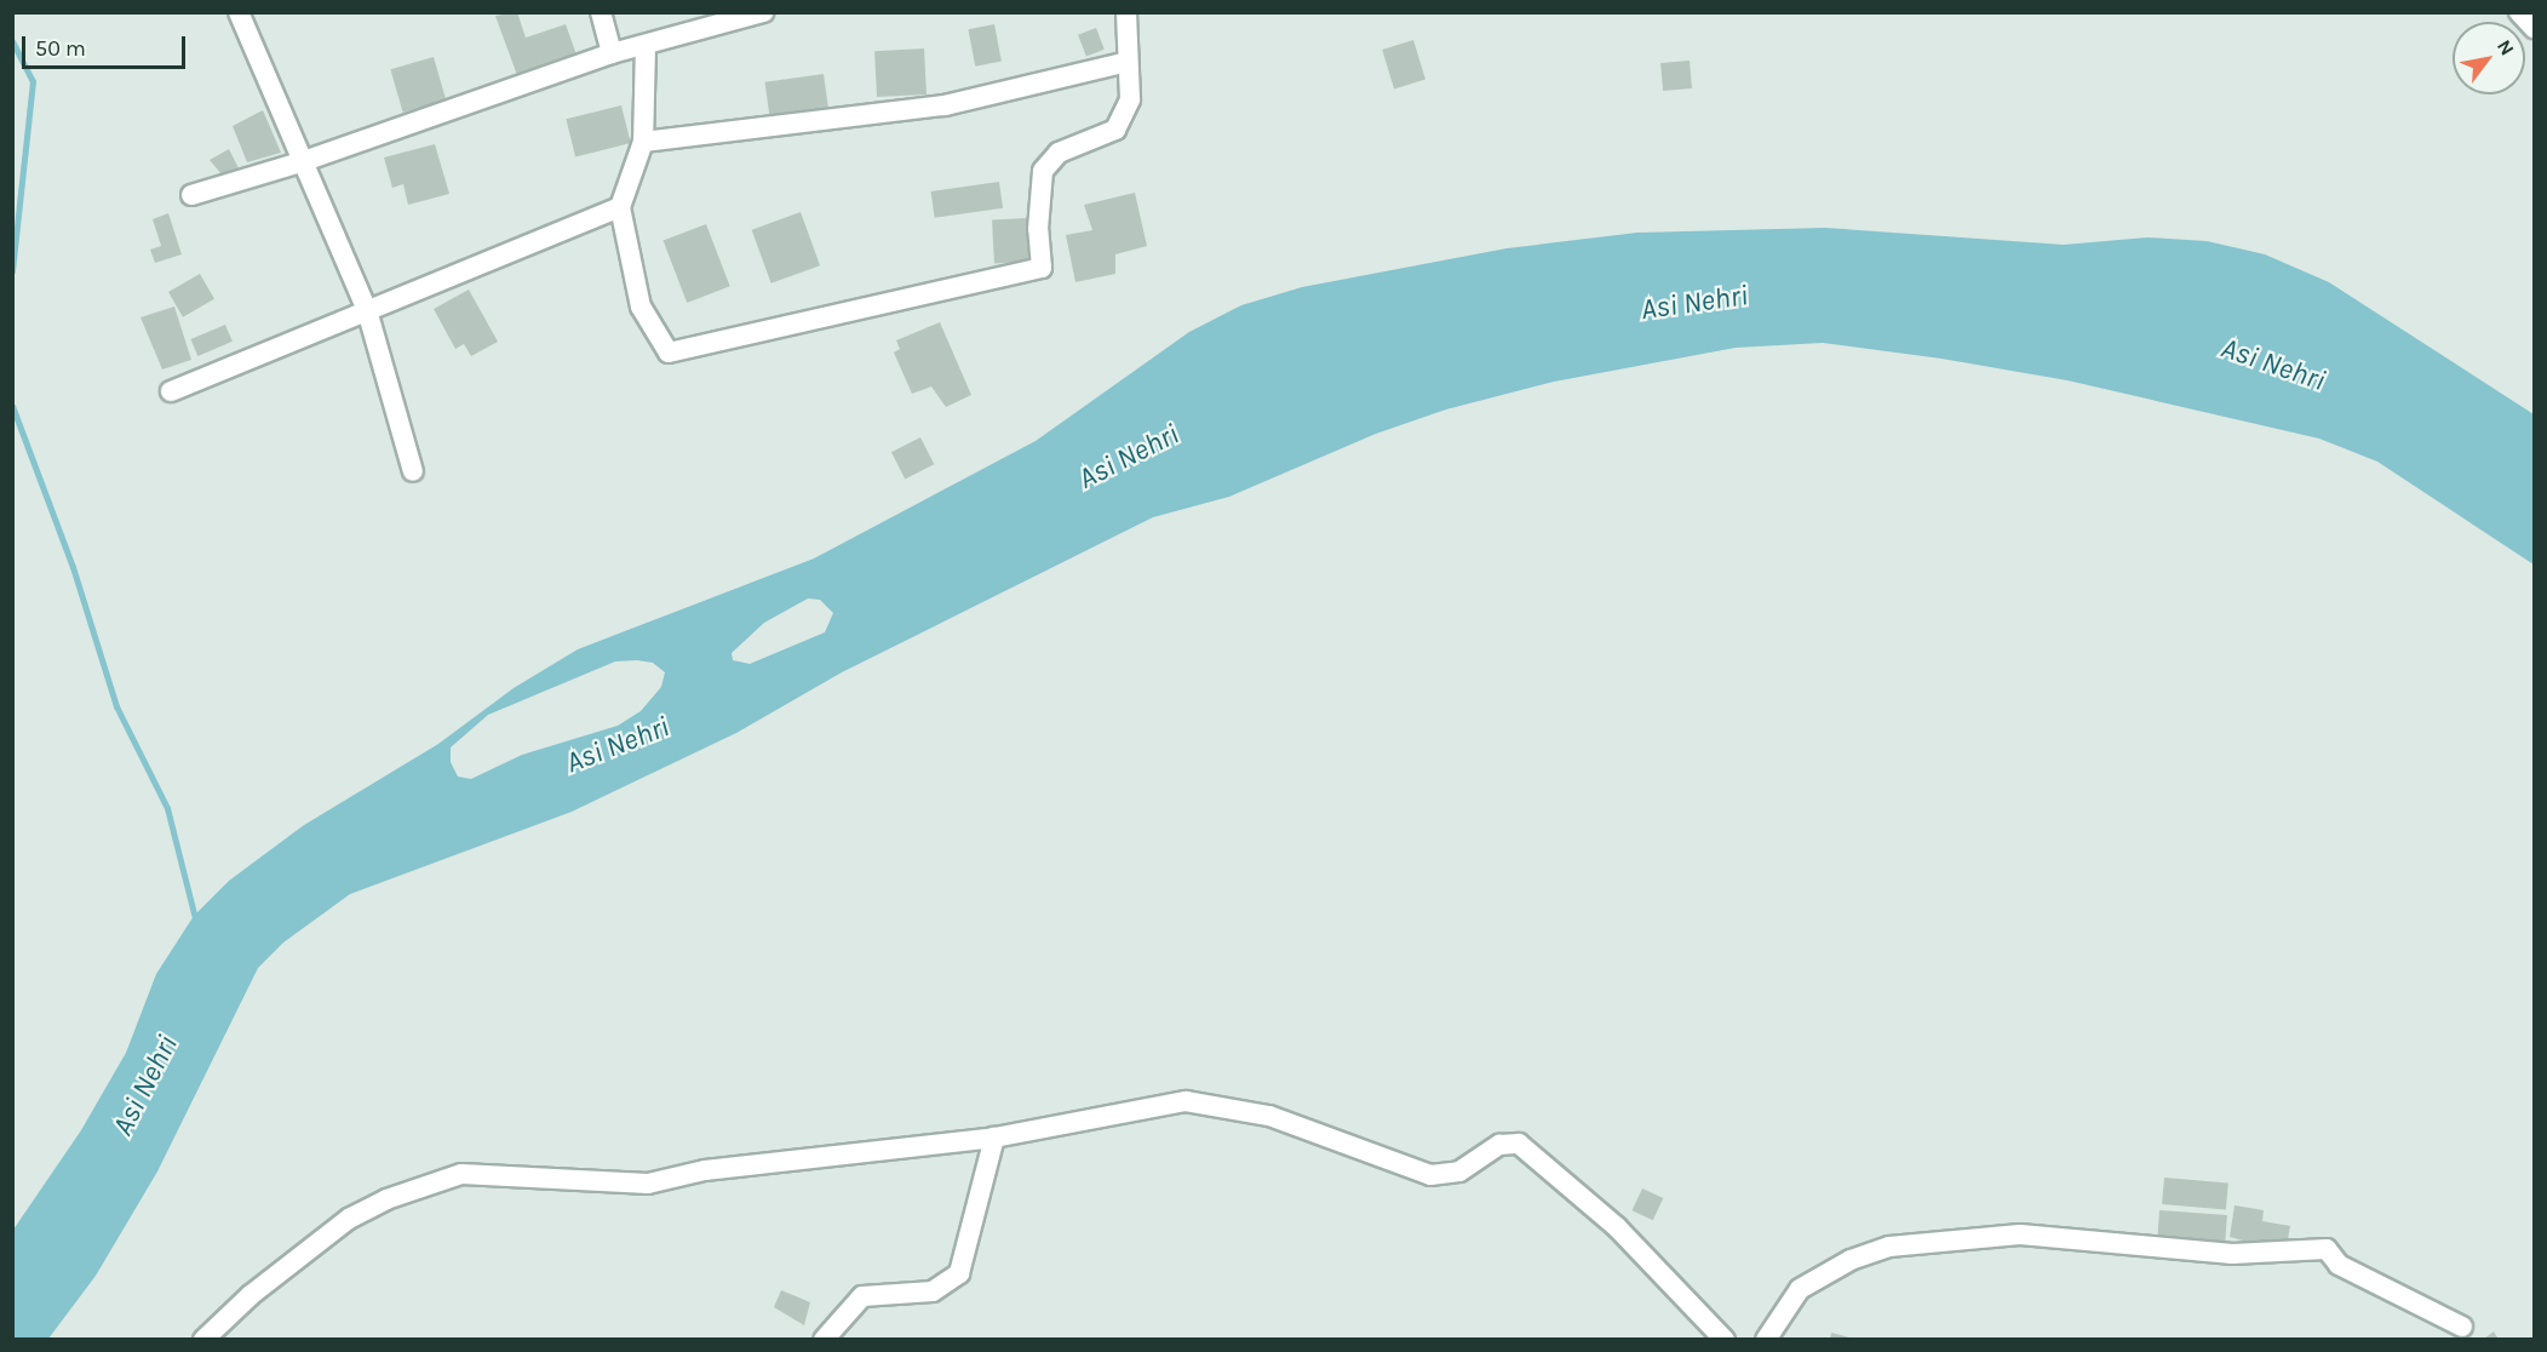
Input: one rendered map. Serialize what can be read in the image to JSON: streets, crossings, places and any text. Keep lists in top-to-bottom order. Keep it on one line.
{"water":["Asi Nehri"],"scale_bar":"50 m","north":"top right"}
